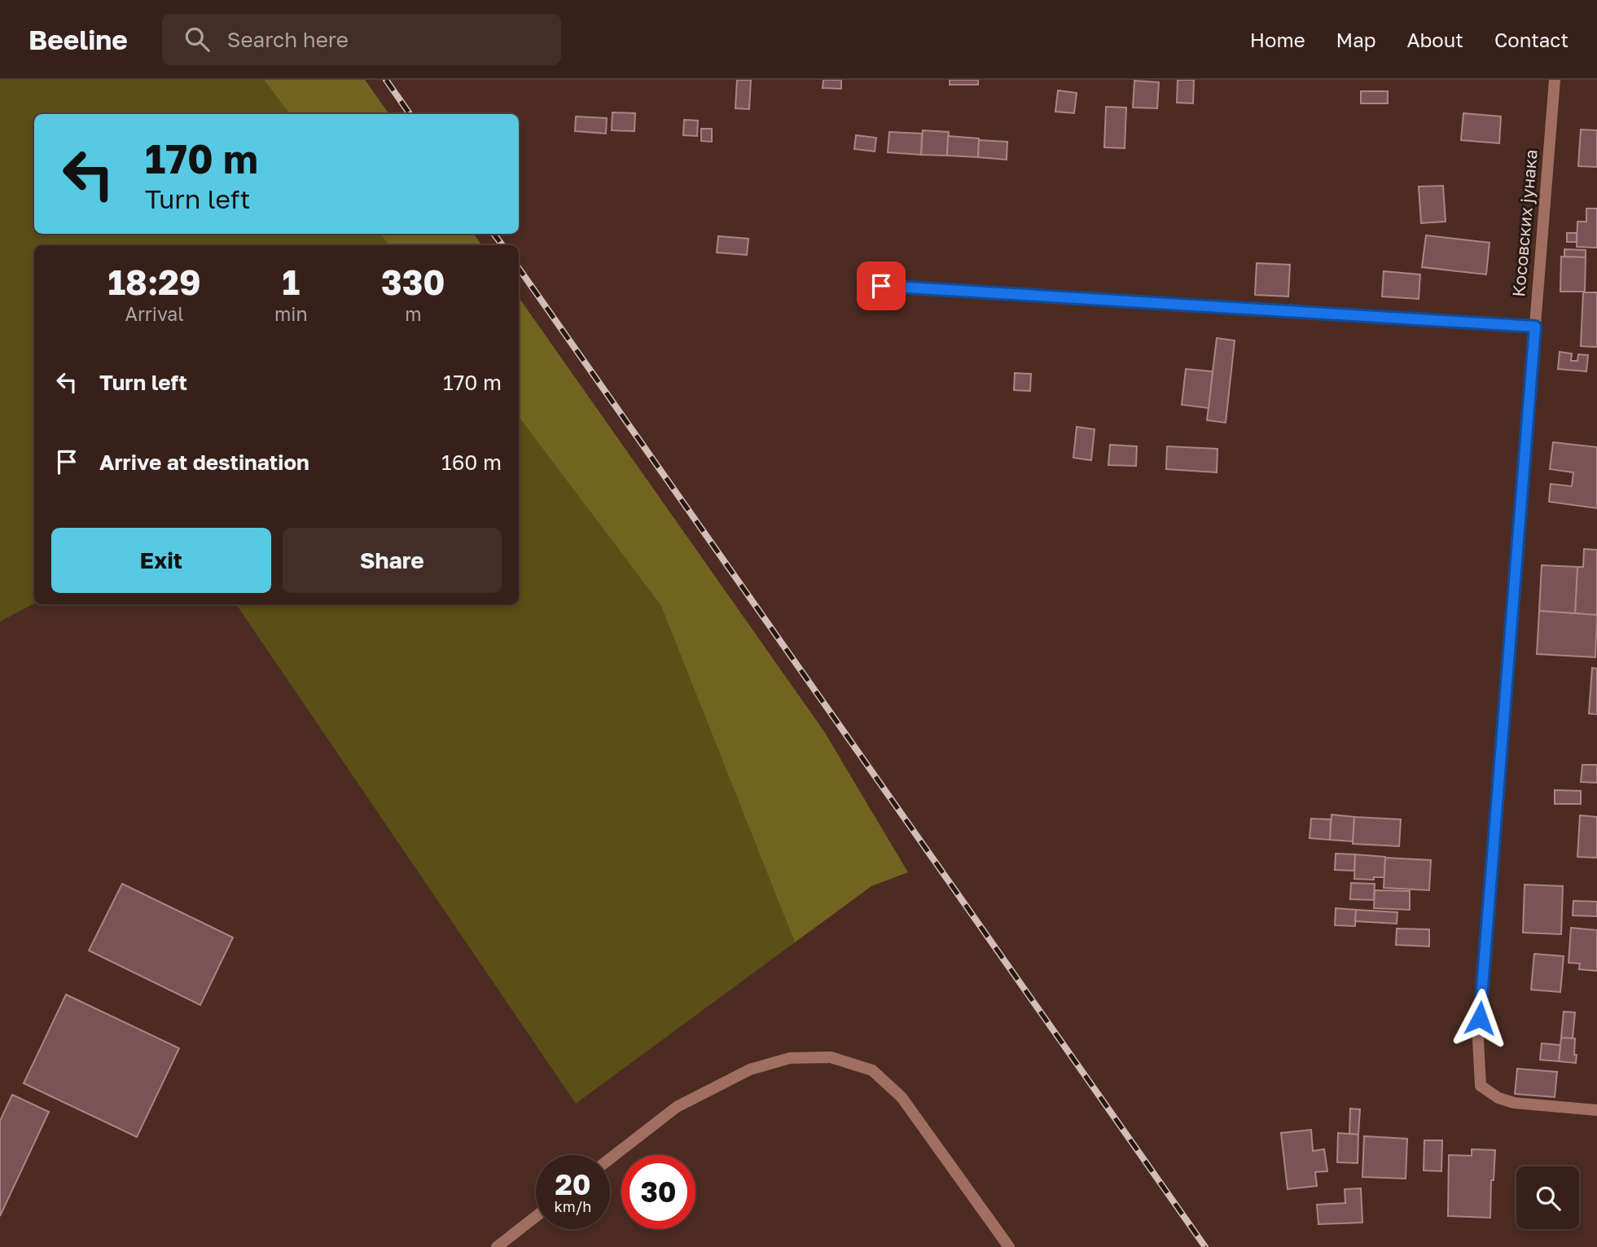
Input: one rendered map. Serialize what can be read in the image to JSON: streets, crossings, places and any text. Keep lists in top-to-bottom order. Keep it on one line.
{"streets":{"street":["Косовских јунака"]},"page":{"header":"Beeline","search":"Search here","nav":["Home","Map","About","Contact"],"turn":["170 m","Turn left"],"eta":["18:29","Arrival","1","min","330","m"],"list":[{"name":"Turn left","value":"170 m"},{"name":"Arrive at destination","value":"160 m"}],"buttons":["Exit","Share"],"speed":"20 km/h","limit":"30"}}
